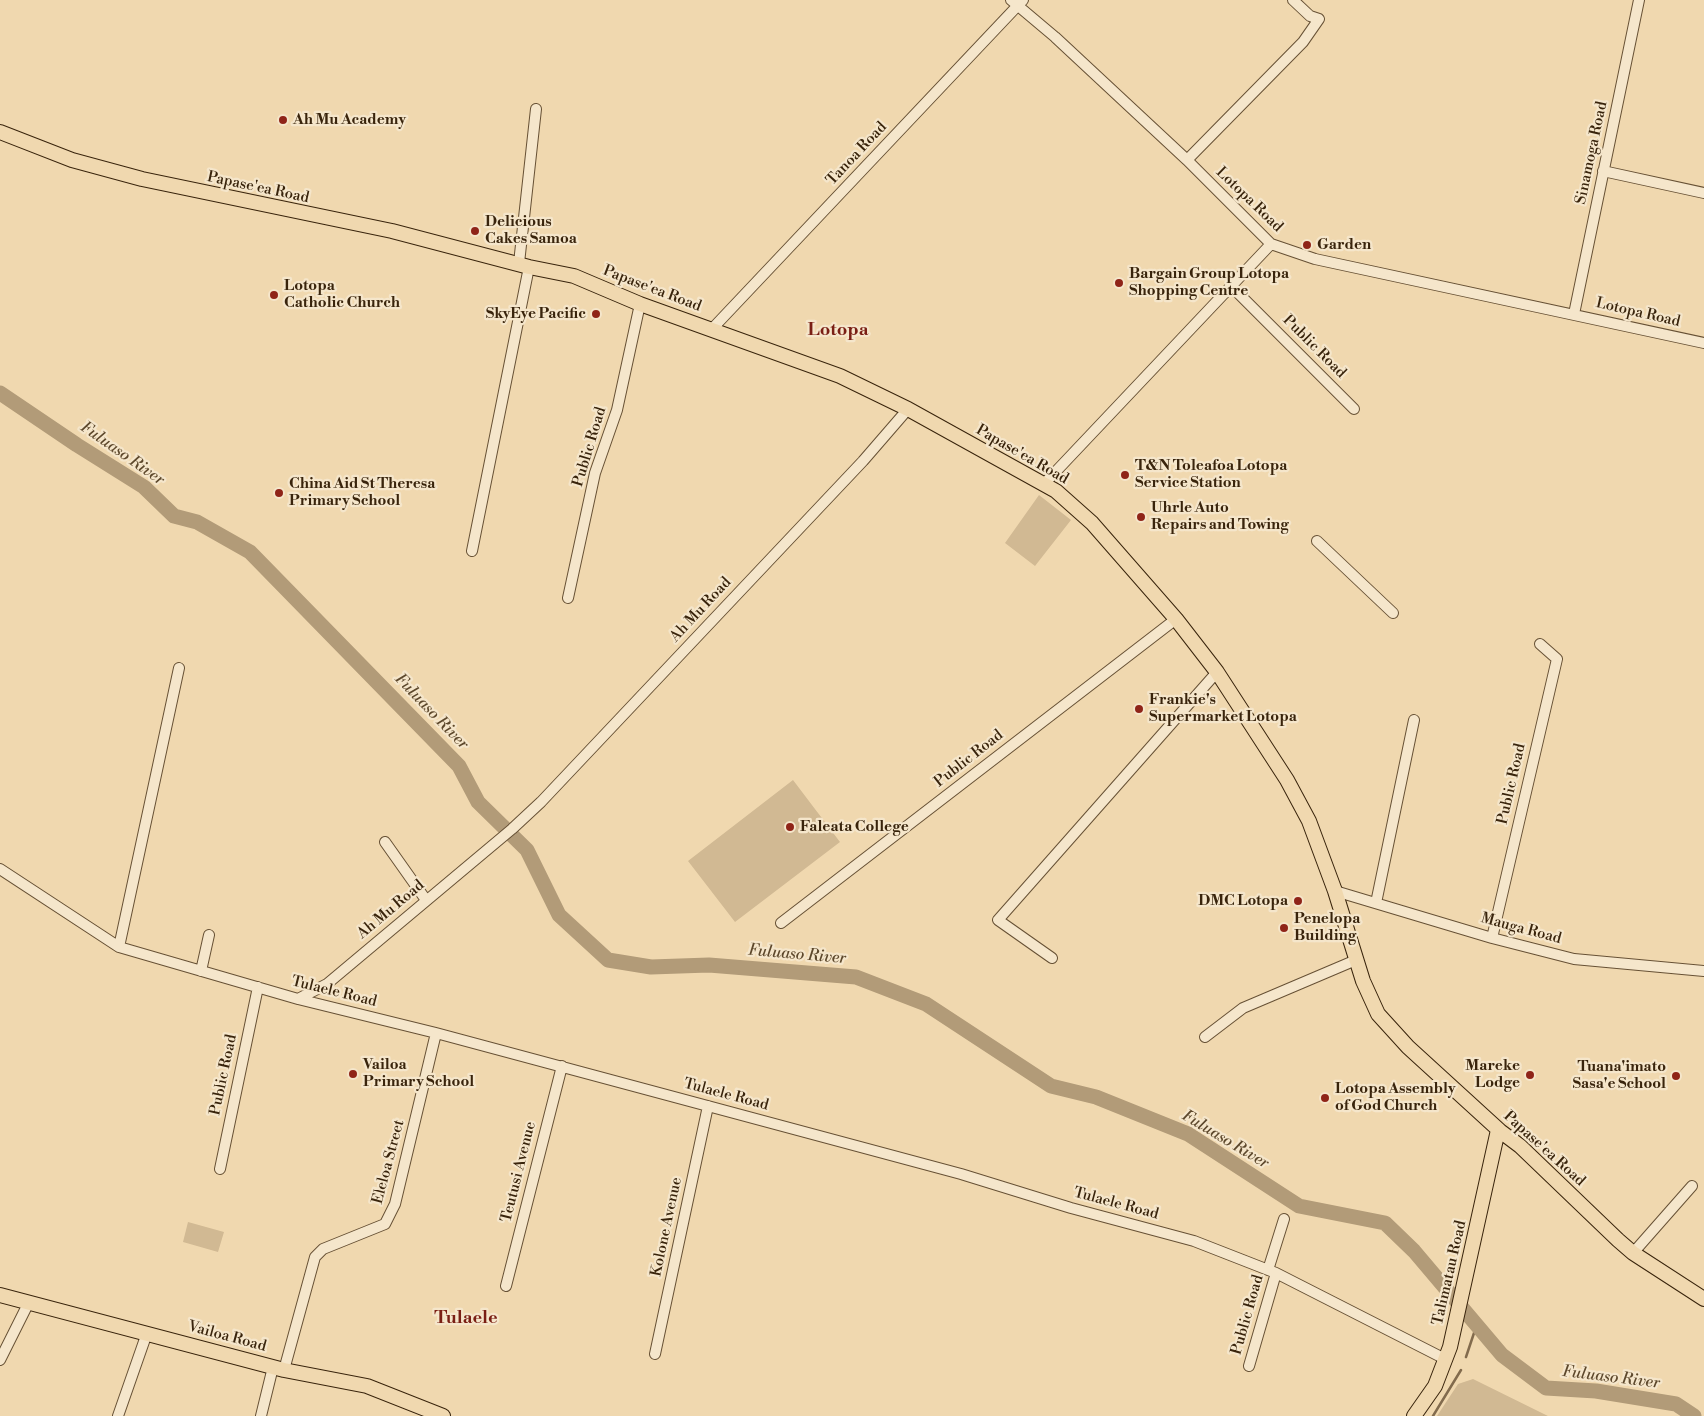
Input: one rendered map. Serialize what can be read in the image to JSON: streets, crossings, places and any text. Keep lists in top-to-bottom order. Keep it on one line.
{"streets":{"main road":["Papase'ea Road","Talimatau Road","Vailoa Road"],"street":["Sinamoga Road","Tanoa Road","Lotopa Road","Public Road","Ah Mu Road","Mauga Road","Tulaele Road","Eleloa Street","Teutusi Avenue","Kolone Avenue"]},"crossings":[["Sinamoga Road","Lotopa Road"],["Tanoa Road","Papase'ea Road"],["Tanoa Road","Lotopa Road"],["Papase'ea Road","Public Road"],["Papase'ea Road","Ah Mu Road"],["Papase'ea Road","Mauga Road"],["Papase'ea Road","Talimatau Road"],["Public Road","Mauga Road"],["Public Road","Tulaele Road"],["Ah Mu Road","Tulaele Road"],["Tulaele Road","Eleloa Street"],["Tulaele Road","Teutusi Avenue"],["Tulaele Road","Kolone Avenue"],["Tulaele Road","Talimatau Road"],["Eleloa Street","Vailoa Road"]],"districts":["Lotopa","Tulaele"],"water":["Fuluaso River"],"places":["Ah Mu Academy","Delicious Cakes Samoa","Garden","Bargain Group Lotopa Shopping Centre","Lotopa Catholic Church","SkyEye Pacific","T&N Toleafoa Lotopa Service Station","China Aid St Theresa Primary School","Uhrle Auto Repairs and Towing","Frankie's Supermarket Lotopa","Faleata College","DMC Lotopa","Penelopa Building","Vailoa Primary School","Mareke Lodge","Tuana'imato Sasa'e School","Lotopa Assembly of God Church"]}
